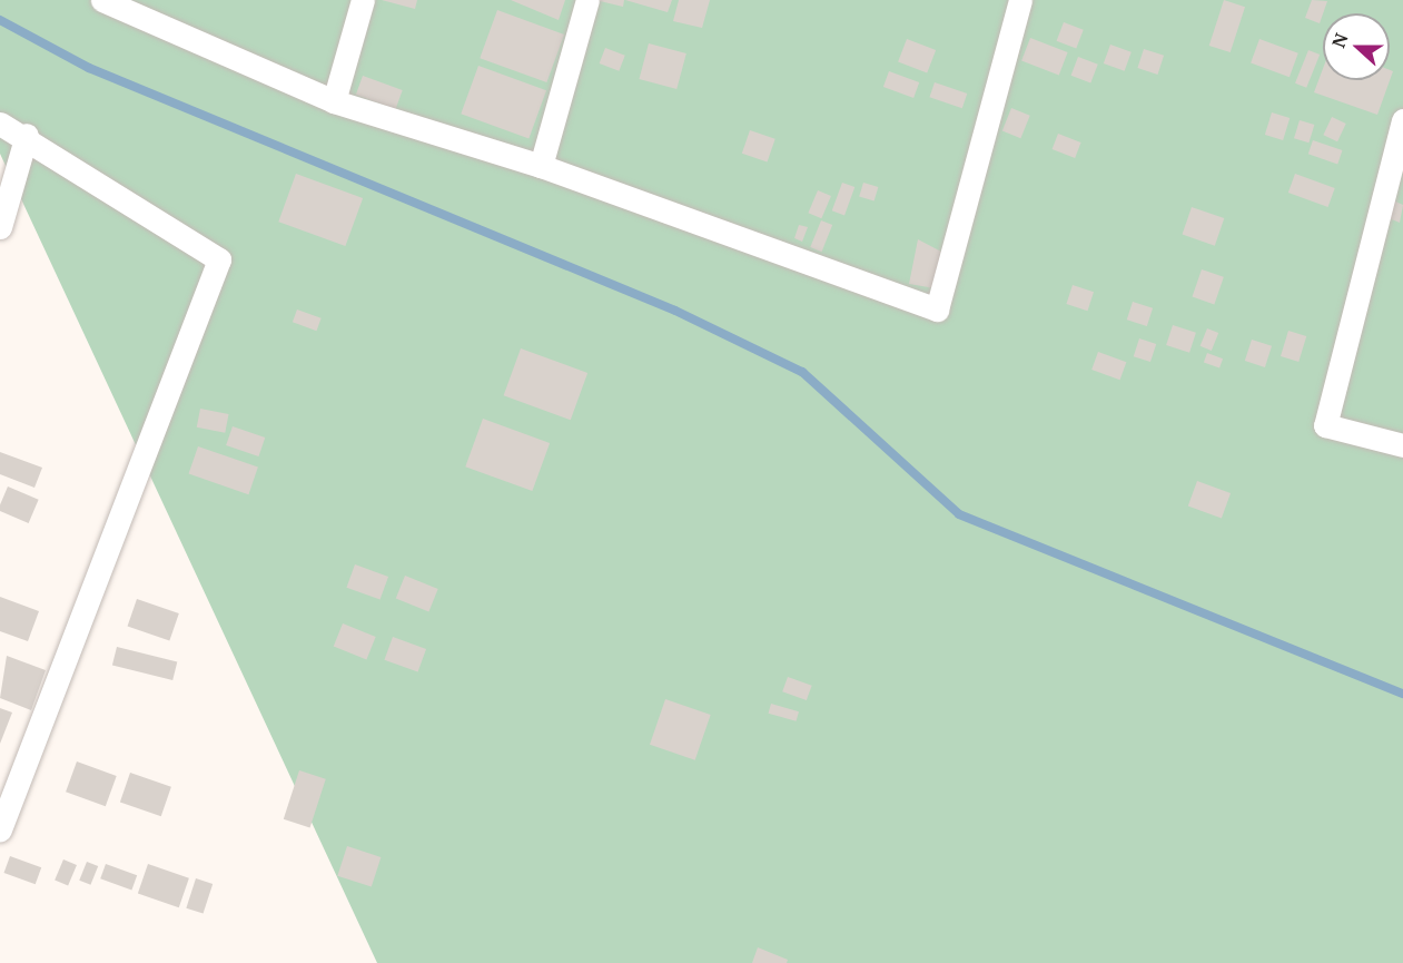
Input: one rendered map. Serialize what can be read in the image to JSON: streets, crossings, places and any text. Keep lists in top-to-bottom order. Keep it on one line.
{"north":"left"}
